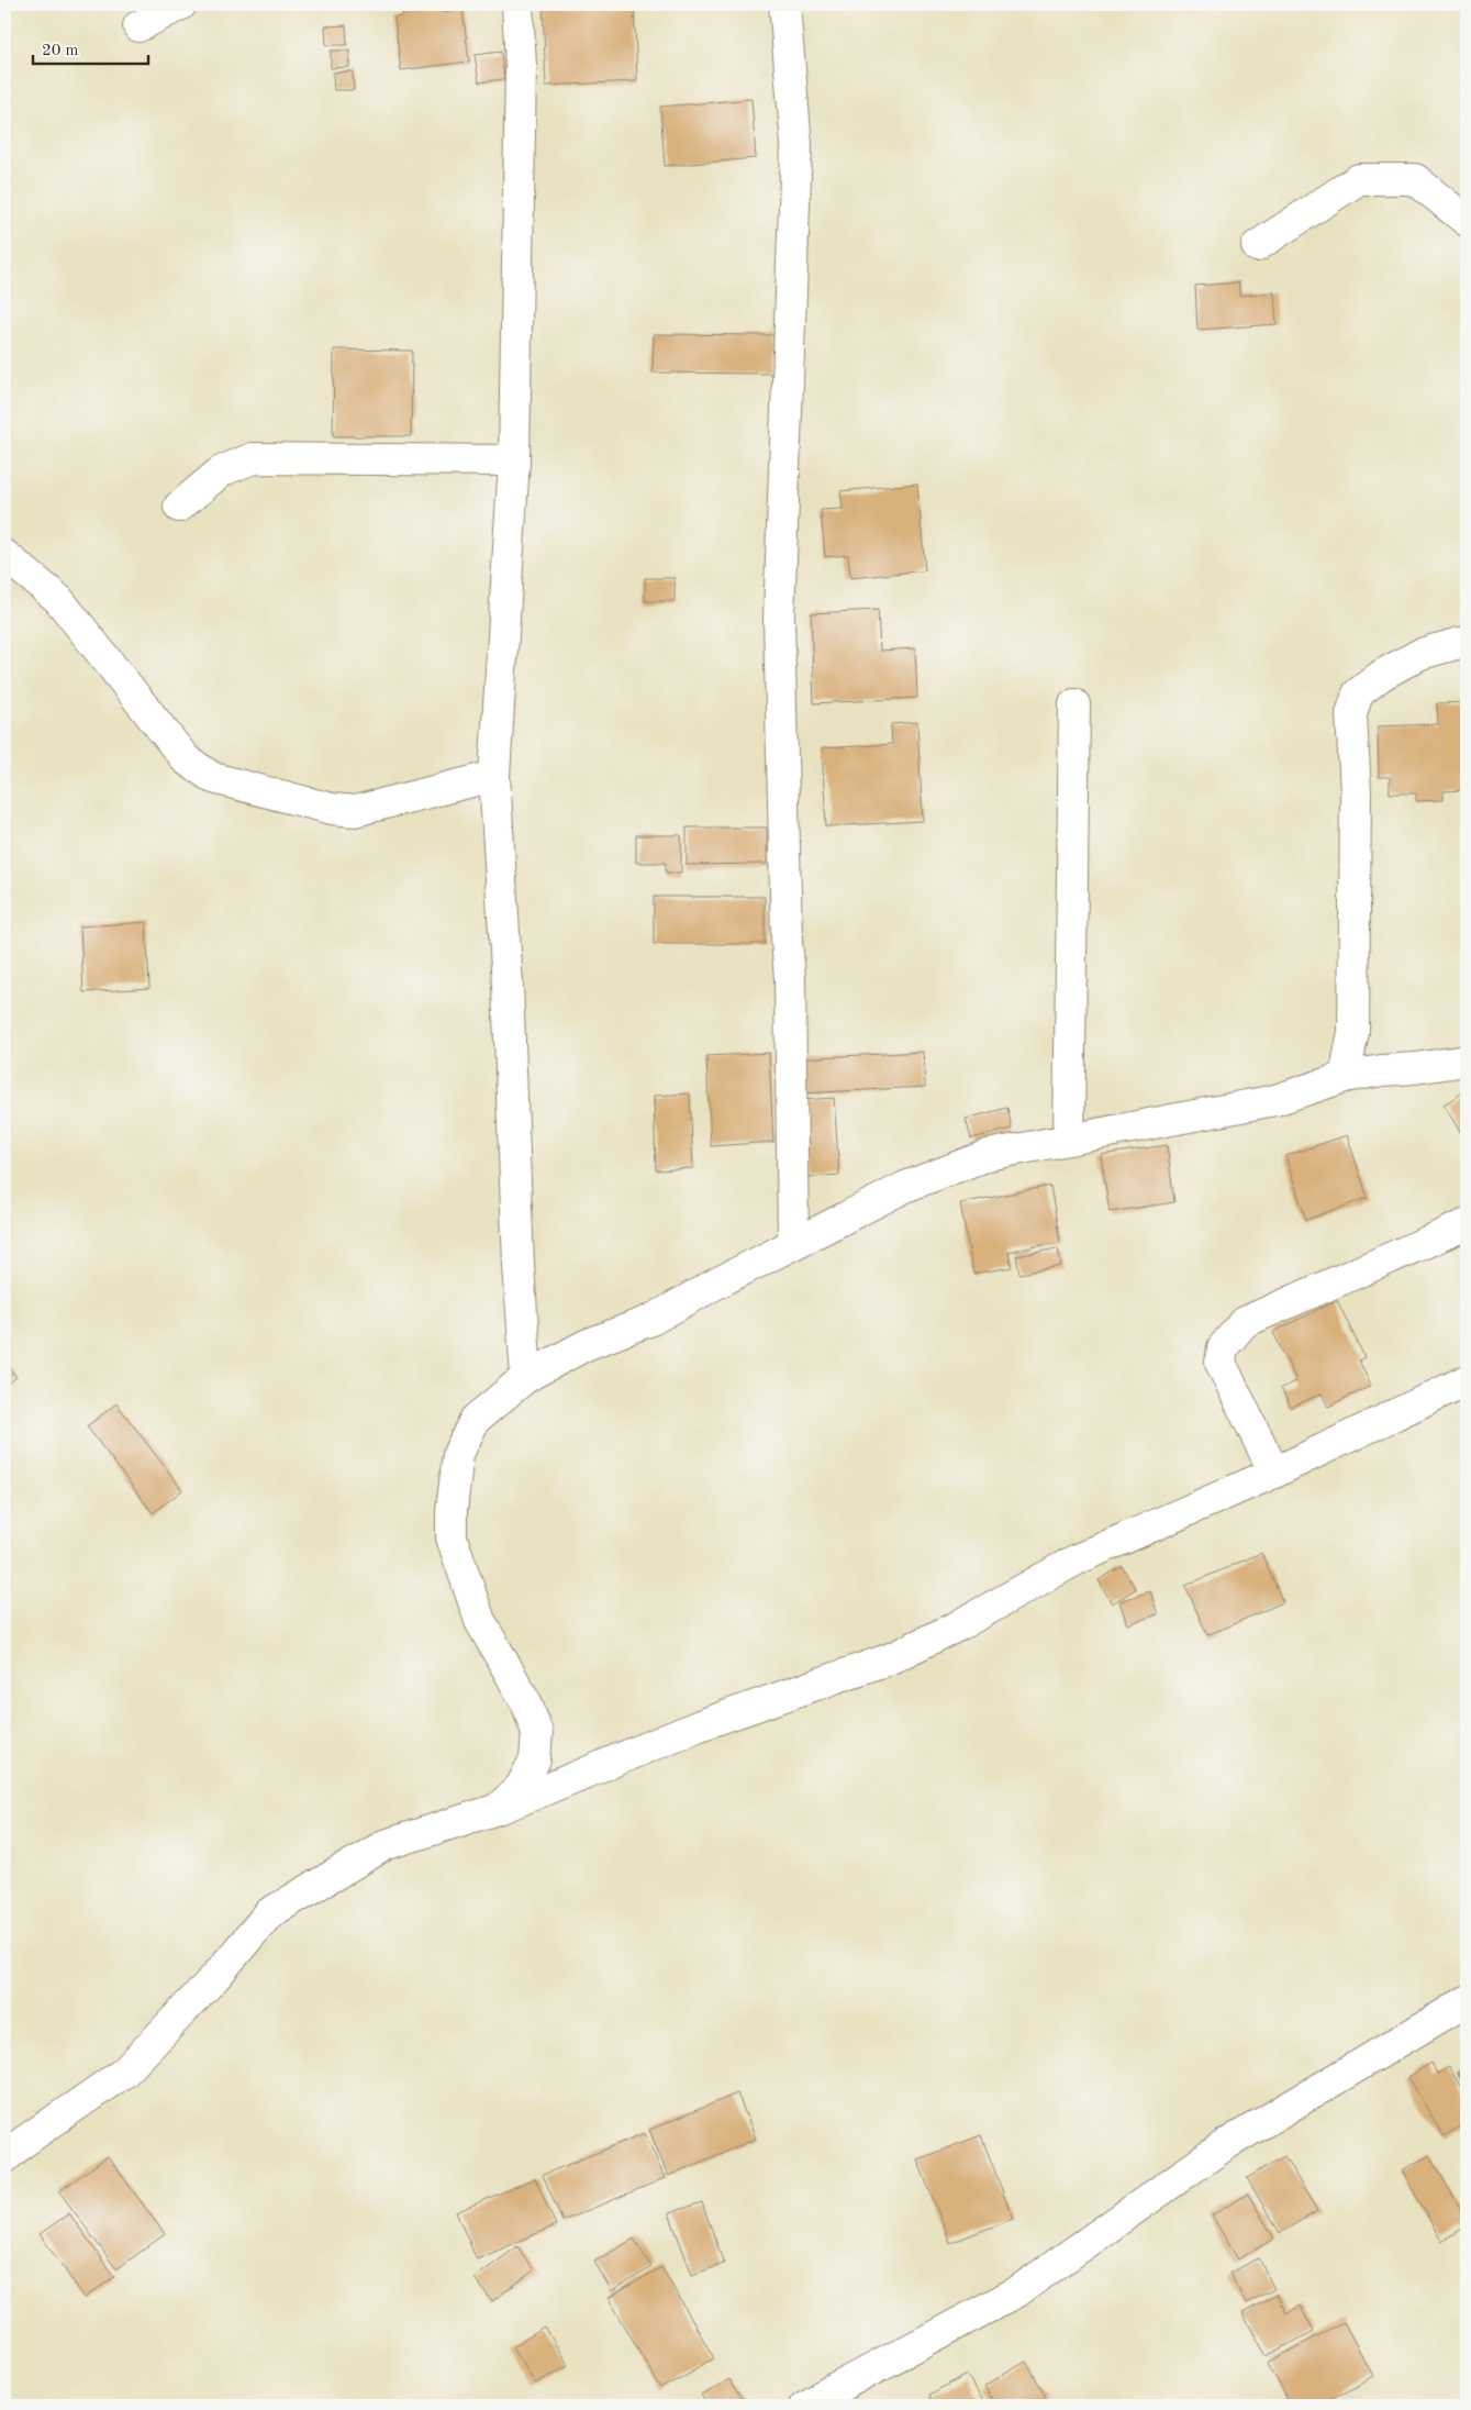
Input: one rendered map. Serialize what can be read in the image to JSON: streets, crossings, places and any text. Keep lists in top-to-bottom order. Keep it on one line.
{"scale_bar":"20 m"}
